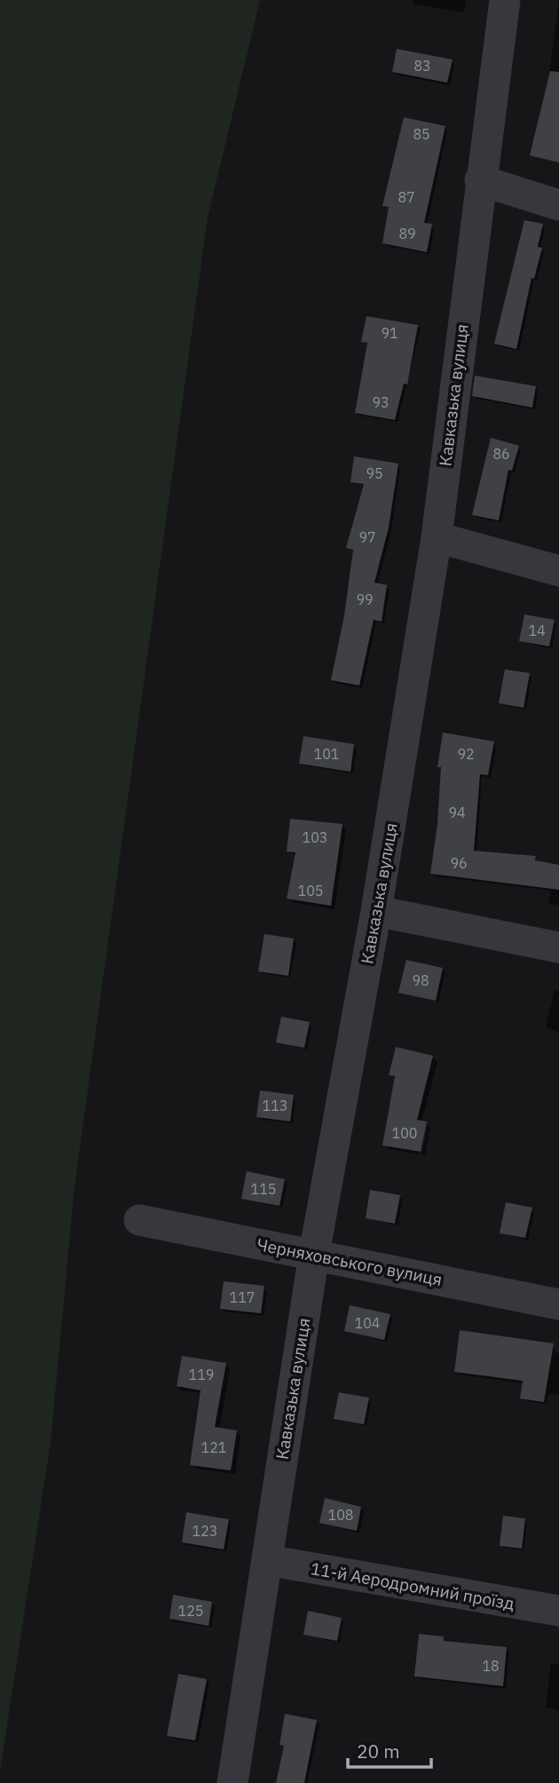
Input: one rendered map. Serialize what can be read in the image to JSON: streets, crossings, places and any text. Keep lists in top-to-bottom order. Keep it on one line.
{"streets":{"street":["Кавказька вулиця","Черняховського вулиця","11-й Аеродромний проїзд"]},"crossings":[["Кавказька вулиця","Черняховського вулиця"],["Кавказька вулиця","11-й Аеродромний проїзд"]],"house_numbers":["83","85","87","89","91","93","86","95","97","99","14","101","92","94","103","96","105","98","113","100","115","117","104","119","121","108","123","125","18"],"scale_bar":"20 m"}
